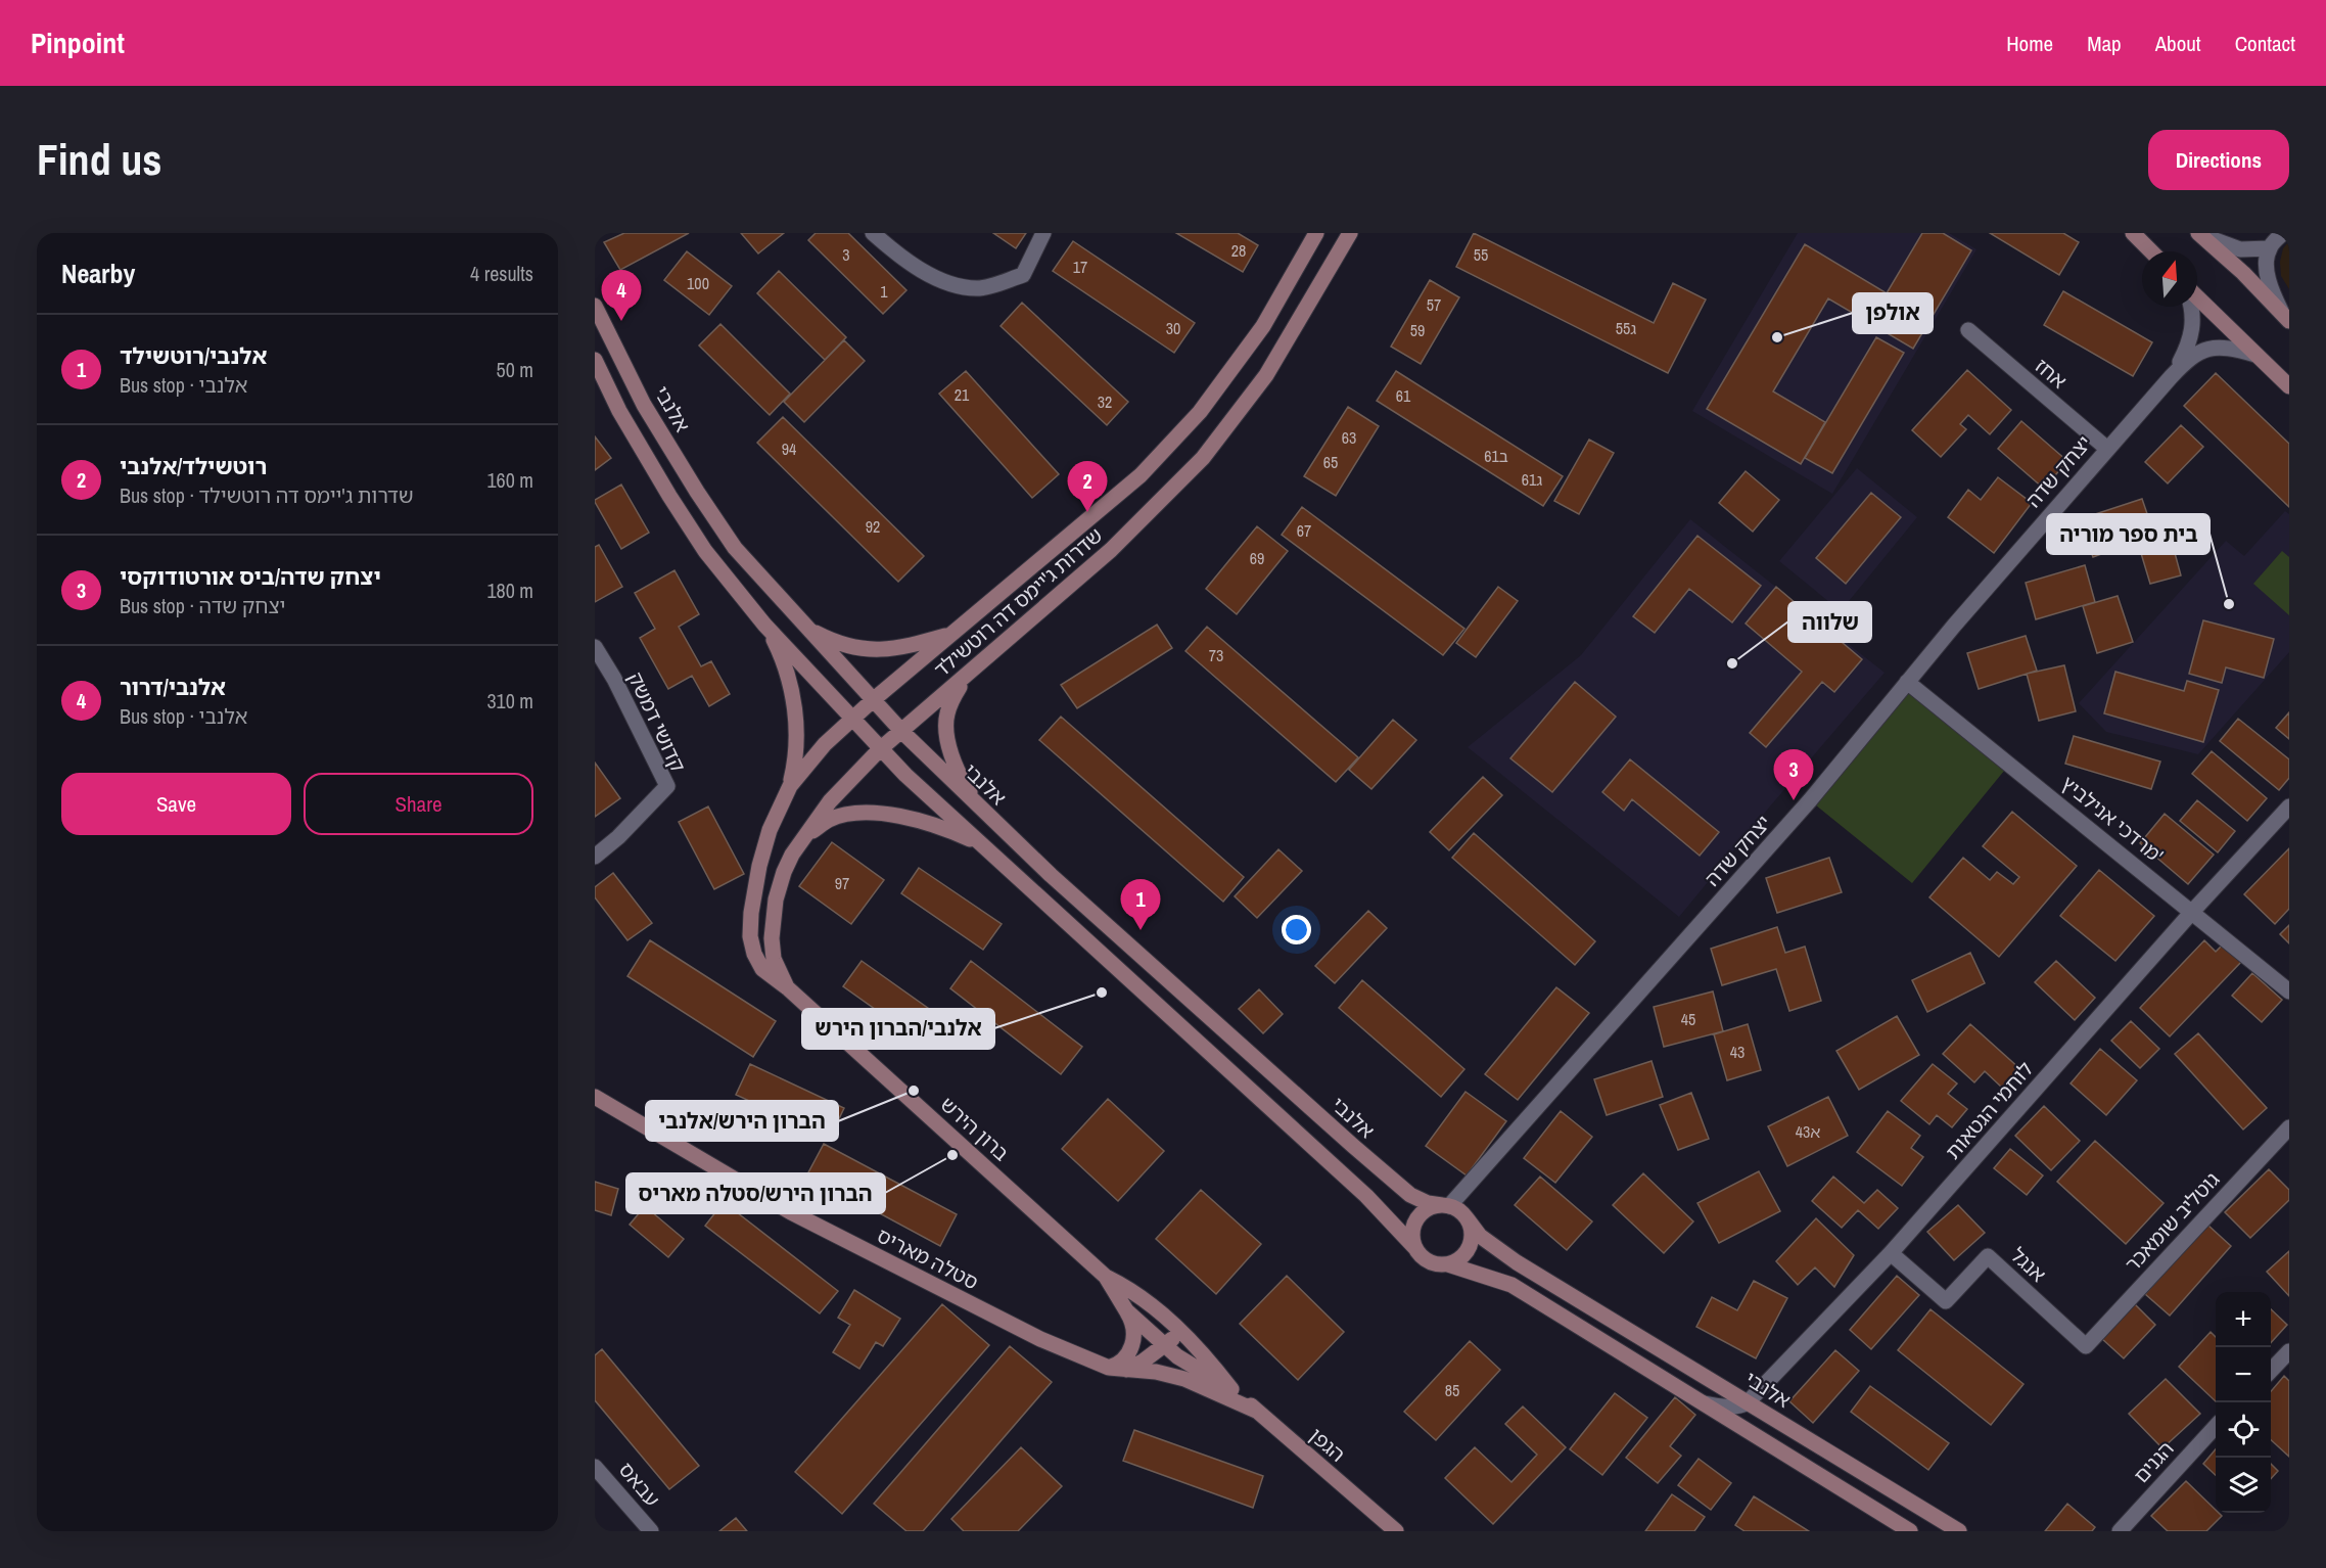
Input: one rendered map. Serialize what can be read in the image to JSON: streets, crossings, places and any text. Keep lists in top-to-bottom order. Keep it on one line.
{"streets":{"street":["אחז","אלנבי","יצחק שדה","שדרות ג'יימס דה רוטשילד","קדושי דמשק","מרדכי אנילביץ'","לוחמי הגטאות","ברון הירש","גוטליב שומאכר","סטלה מאריס","אנגל","הגפן","הגנים","עבאס"]},"crossings":[["אחז","יצחק שדה"],["אלנבי","יצחק שדה"],["אלנבי","שדרות ג'יימס דה רוטשילד"],["אלנבי","לוחמי הגטאות"],["אלנבי","ברון הירש"],["יצחק שדה","מרדכי אנילביץ'"],["שדרות ג'יימס דה רוטשילד","ברון הירש"],["מרדכי אנילביץ'","לוחמי הגטאות"],["לוחמי הגטאות","אנגל"],["ברון הירש","הגפן"],["גוטליב שומאכר","אנגל"],["סטלה מאריס","הגפן"]],"places":["אולפן","בית ספר מוריה","שלווה","אלנבי/הברון הירש","הברון הירש/אלנבי","הברון הירש/סטלה מאריס"],"house_numbers":["28","3","55","17","100","1","57","30","55ג","59","21","61","32","63","94","61ב","65","61ג","92","67","69","73","97","45","43","43א","85"],"north":"top","page":{"header":"Pinpoint","nav":["Home","Map","About","Contact"],"buttons":["Directions",["Save","Share"]],"title":"Find us","heading":["Nearby","4 results"],"pins":["4","2","3","1"],"list":[{"mark":"1","name":"אלנבי/רוטשילד","note":"Bus stop · אלנבי","value":"50 m"},{"mark":"2","name":"רוטשילד/אלנבי","note":"Bus stop · שדרות ג'יימס דה רוטשילד","value":"160 m"},{"mark":"3","name":"יצחק שדה/ביס אורטודוקסי","note":"Bus stop · יצחק שדה","value":"180 m"},{"mark":"4","name":"אלנבי/דרור","note":"Bus stop · אלנבי","value":"310 m"}],"map_buttons":["+","−"]}}
